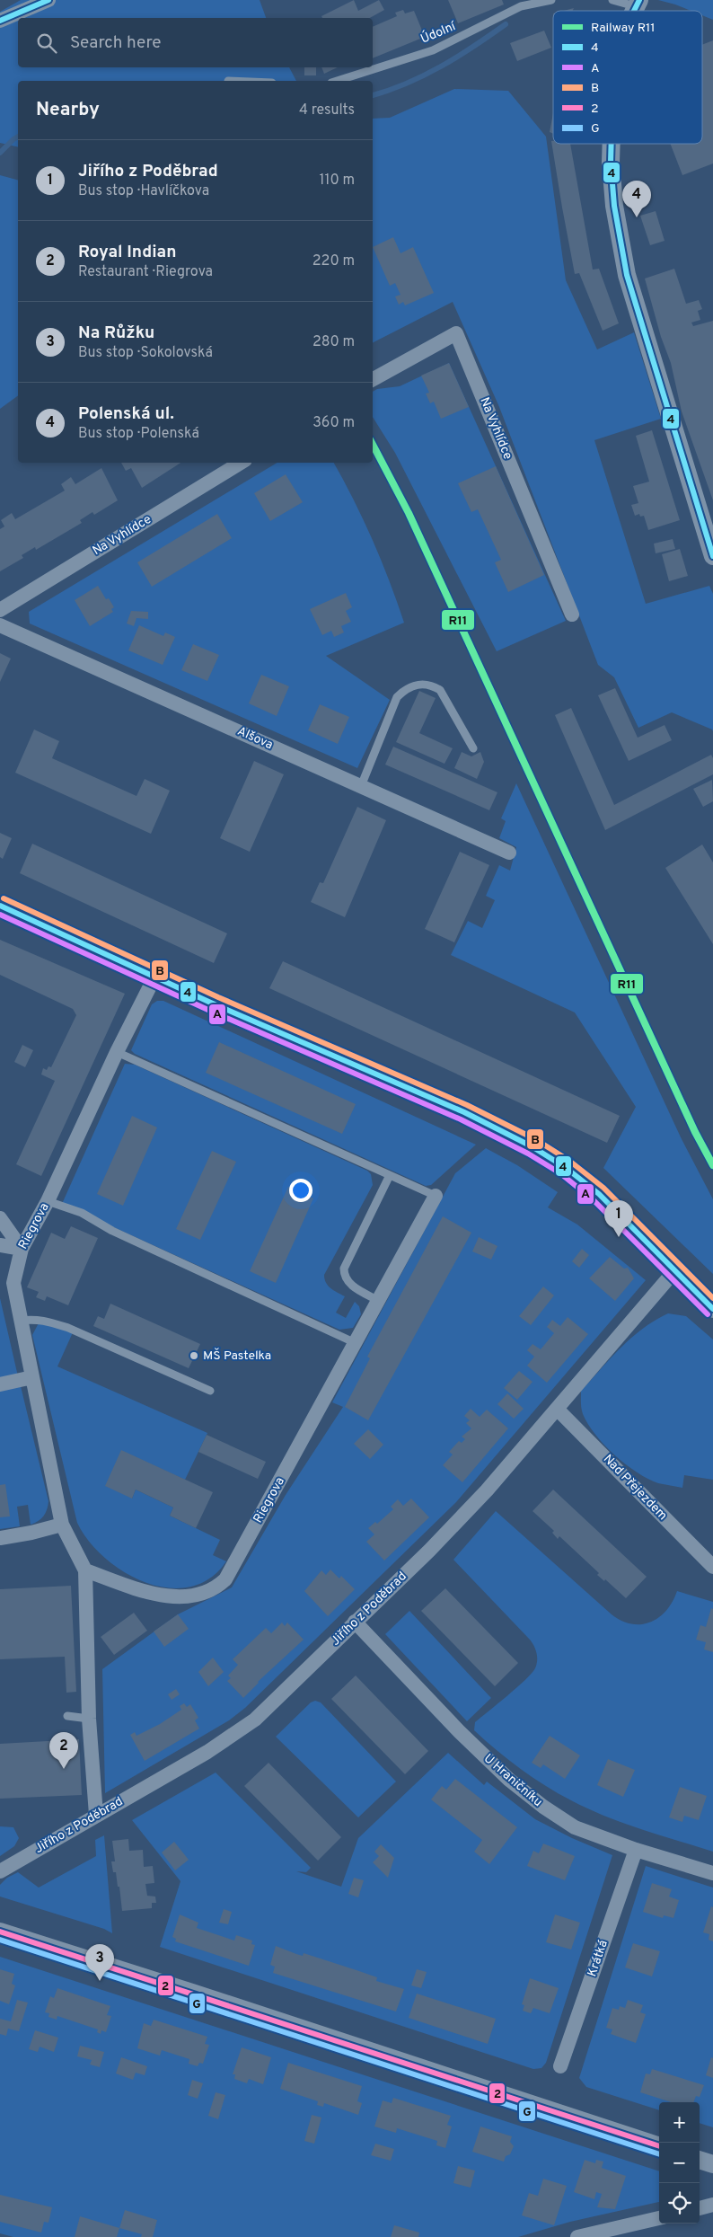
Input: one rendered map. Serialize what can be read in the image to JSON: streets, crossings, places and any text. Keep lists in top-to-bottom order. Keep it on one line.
{"streets":{"street":["Na Vyhlídce","Alšova","Riegrova","Nad Přejezdem","Jiřího z Poděbrad","U Hraničníku","Krátká"],"lane":["Údolní"]},"crossings":[["Riegrova","Jiřího z Poděbrad"],["Nad Přejezdem","Jiřího z Poděbrad"],["Jiřího z Poděbrad","U Hraničníku"],["U Hraničníku","Krátká"]],"places":["MŠ Pastelka"],"lines":["transit line 4","rail line R11","transit line B","transit line A","transit line 2","transit line G"],"legend":["Railway R11","4","A","B","2","G"],"page":{"search":"Search here","heading":["Nearby","4 results"],"list":[{"mark":"1","name":"Jiřího z Poděbrad","note":"Bus stop · Havlíčkova","value":"110 m"},{"mark":"2","name":"Royal Indian","note":"Restaurant · Riegrova","value":"220 m"},{"mark":"3","name":"Na Růžku","note":"Bus stop · Sokolovská","value":"280 m"},{"mark":"4","name":"Polenská ul.","note":"Bus stop · Polenská","value":"360 m"}],"pins":["4","1","2","3"],"map_buttons":["+","−"]}}
